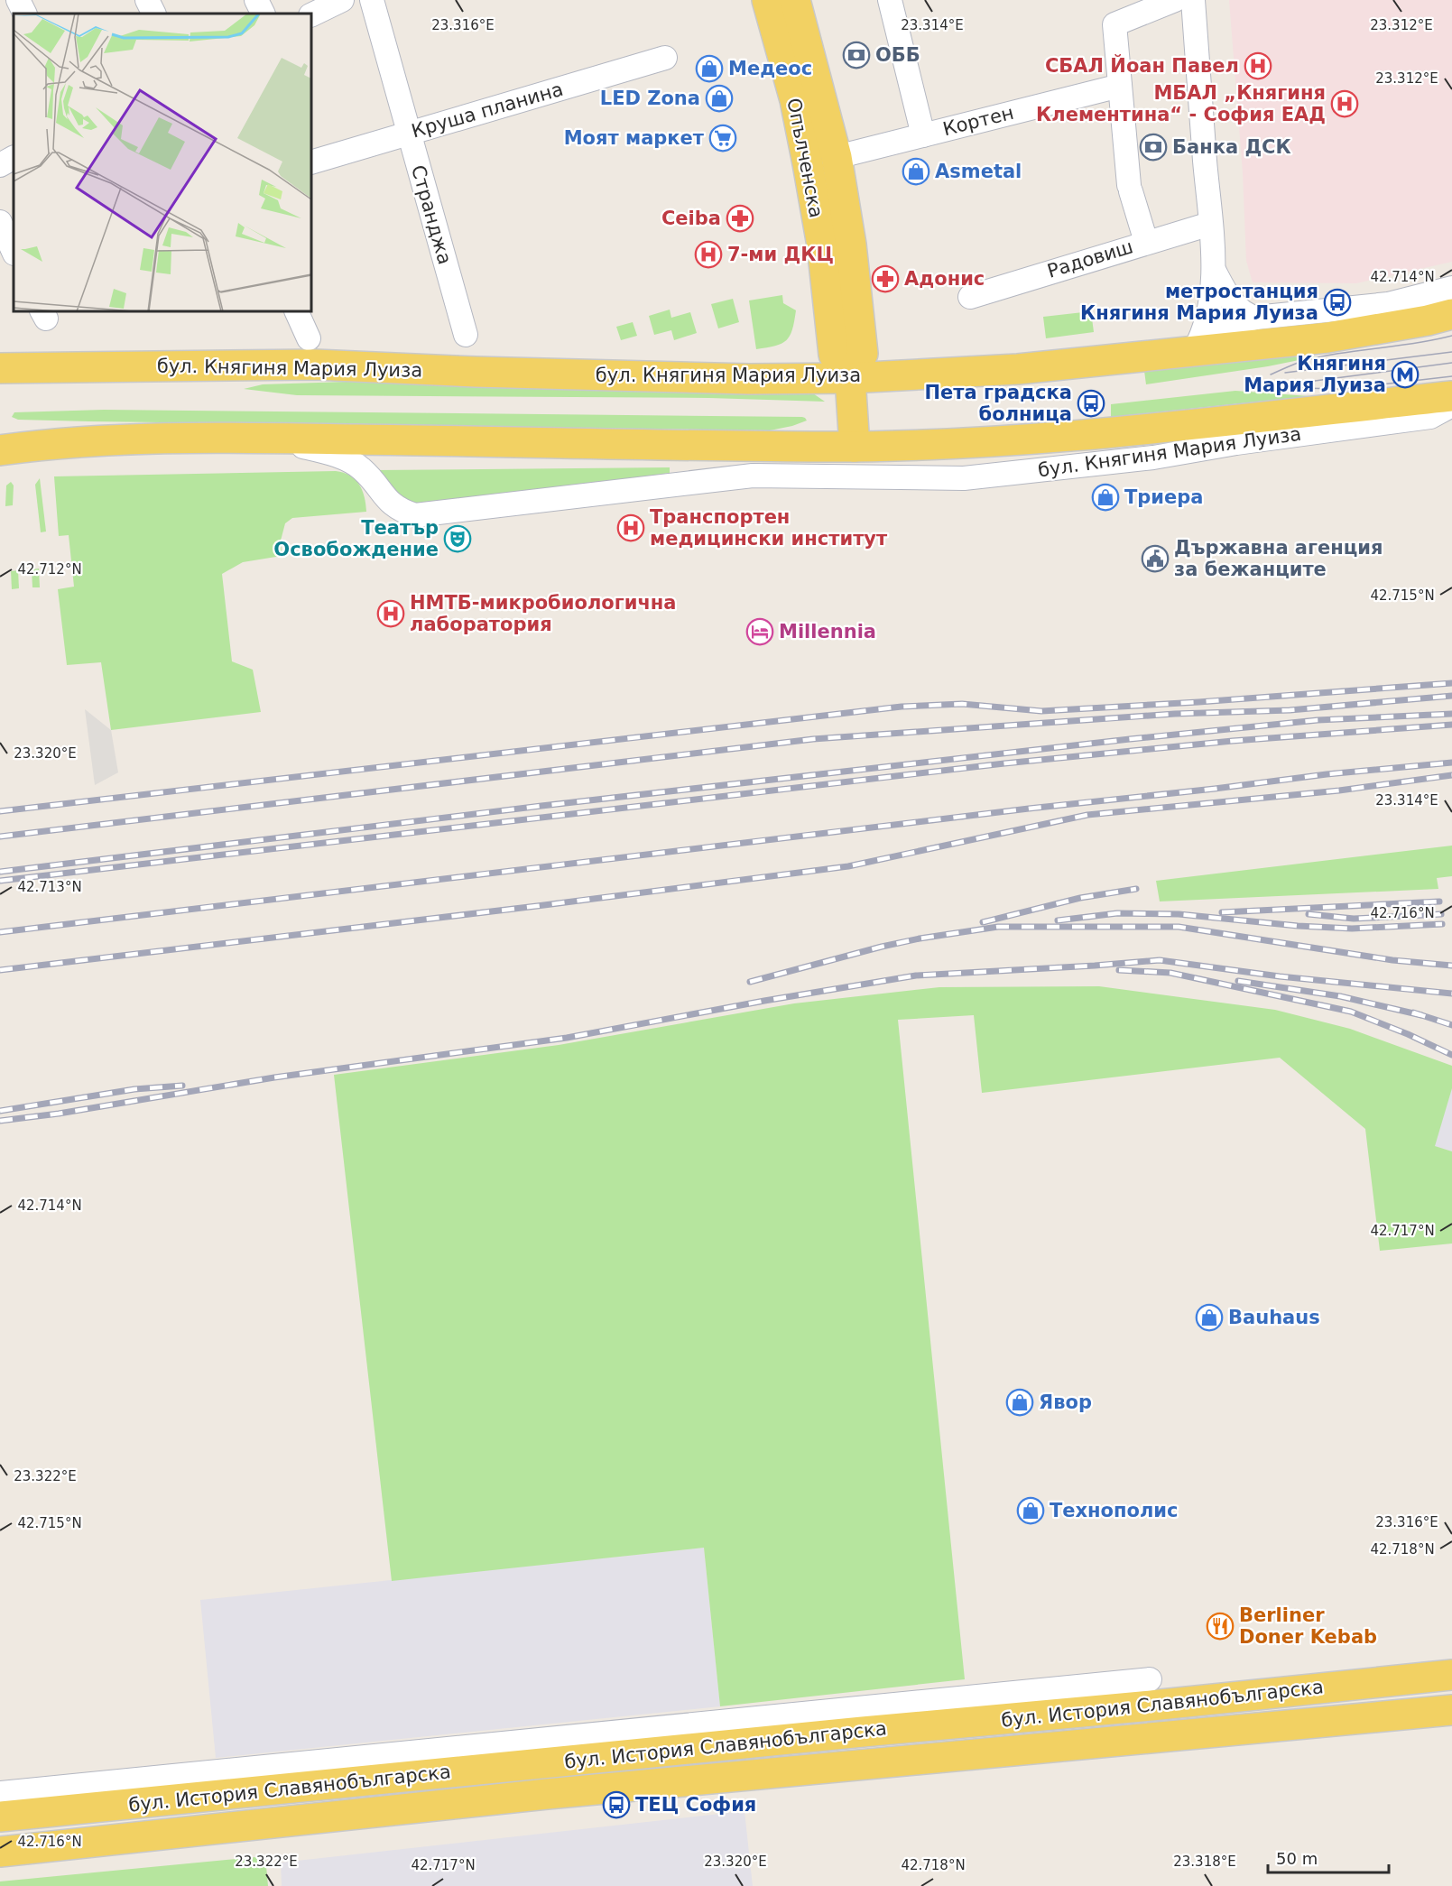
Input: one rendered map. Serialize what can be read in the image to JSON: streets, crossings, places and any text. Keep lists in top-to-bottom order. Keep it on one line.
{"streets":{"main road":["Опълченска","бул. Княгиня Мария Луиза","бул. История Славянобългарска"],"street":["Круша планина","Кортен","Странджа","Радовиш"]},"crossings":[["Круша планина","Странджа"],["Кортен","Опълченска"],["Опълченска","бул. Княгиня Мария Луиза"]],"places":{"bank":["ОББ","Банка ДСК"],"hospital":["СБАЛ Йоан Павел","МБАЛ „Княгиня Клементина“ - София ЕАД","7-ми ДКЦ","Транспортен медицински институт","НМТБ-микробиологична лаборатория"],"shop":["Медеос","LED Zona","Asmetal","Триера","Bauhaus","Явор","Технополис"],"supermarket":["Моят маркет"],"pharmacy":["Ceiba","Адонис"],"bus stop":["метростанция Княгиня Мария Луиза","Пета градска болница","ТЕЦ София"],"metro station":["Княгиня Мария Луиза"],"theatre":["Театър Освобождение"],"public building":["Държавна агенция за бежанците"],"hotel":["Millennia"],"restaurant":["Berliner Doner Kebab"]},"scale_bar":"50 m","coordinates":["23.316°E","23.314°E","23.312°E","42.714°N","42.712°N","42.715°N","23.320°E","42.713°N","42.716°N","42.717°N","23.322°E","42.718°N","23.318°E"]}
